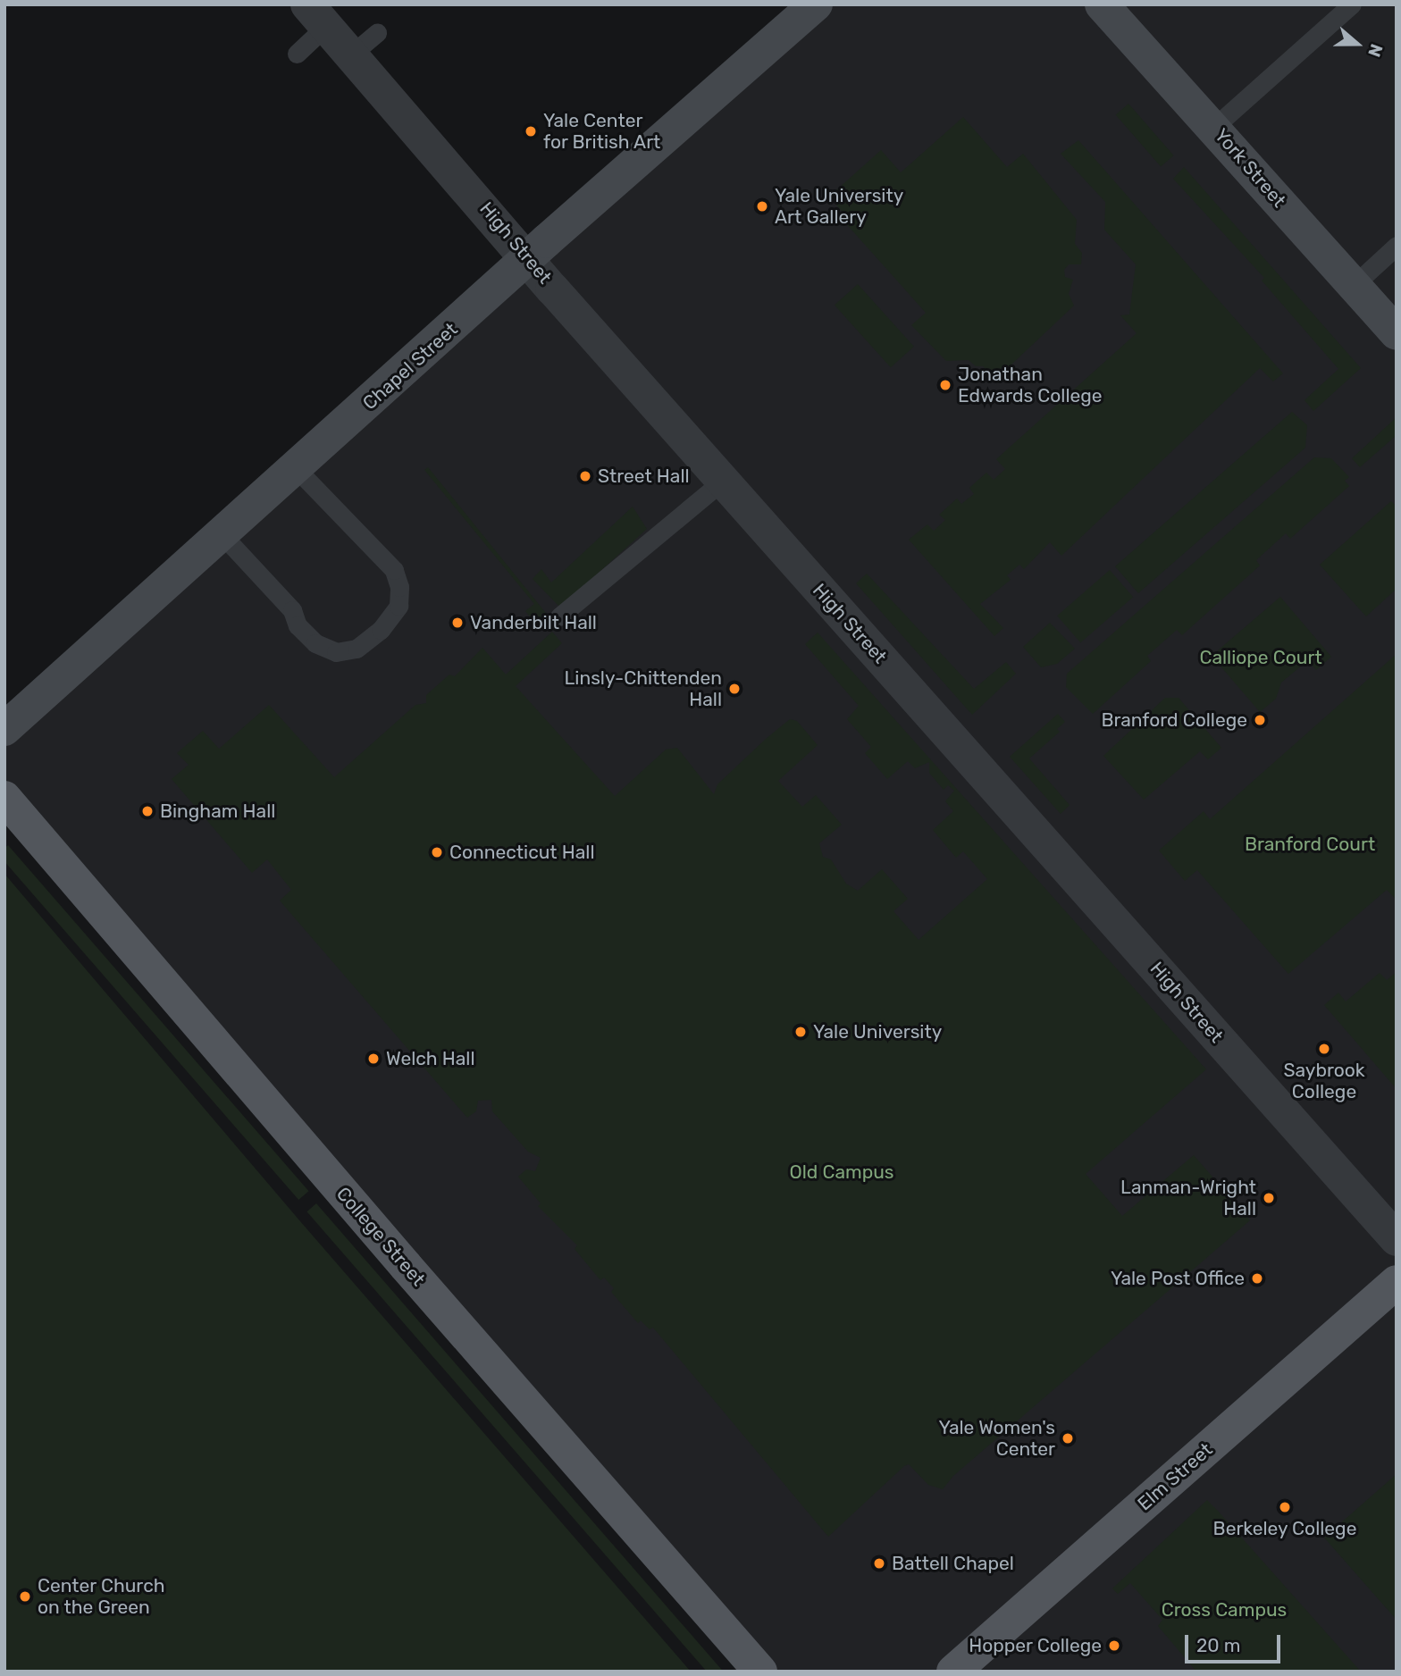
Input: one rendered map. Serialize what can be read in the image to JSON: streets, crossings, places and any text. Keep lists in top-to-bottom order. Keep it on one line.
{"streets":{"main road":["York Street","Chapel Street","College Street","Elm Street"],"street":["High Street"]},"crossings":[["High Street","Chapel Street"]],"parks":["Calliope Court","Branford Court","Old Campus","Cross Campus"],"places":["Yale Center for British Art","Yale University Art Gallery","Jonathan Edwards College","Street Hall","Vanderbilt Hall","Linsly-Chittenden Hall","Branford College","Bingham Hall","Connecticut Hall","Yale University","Saybrook College","Welch Hall","Lanman-Wright Hall","Yale Post Office","Yale Women's Center","Berkeley College","Battell Chapel","Center Church on the Green","Hopper College"],"scale_bar":"20 m","north":"right"}
